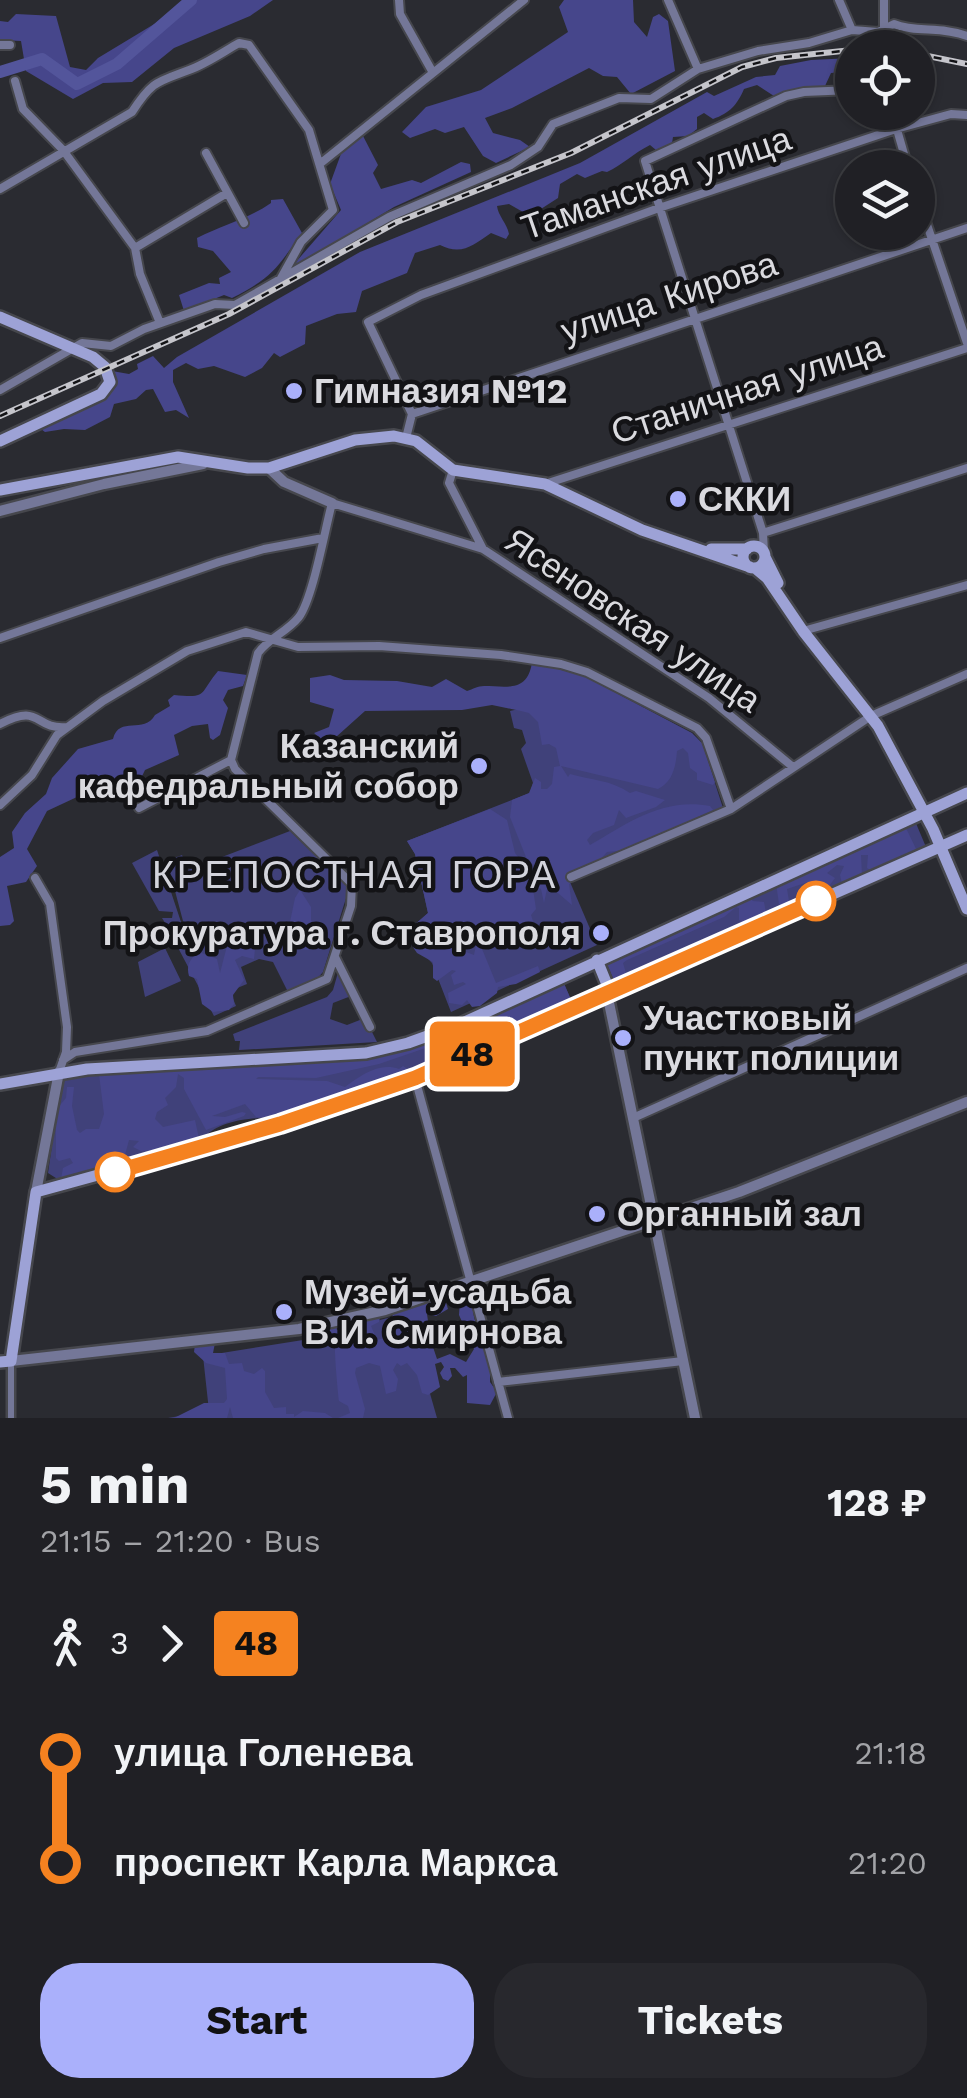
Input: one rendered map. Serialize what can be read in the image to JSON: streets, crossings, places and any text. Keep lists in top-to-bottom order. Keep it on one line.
{"streets":{"street":["Таманская улица","улица Кирова","Станичная улица","Ясеновская улица"]},"crossings":[["Таманская улица","улица Кирова"]],"districts":["КРЕПОСТНАЯ ГОРА"],"places":["Гимназия №12","СККИ","Казанский кафедральный собор","Прокуратура г. Ставрополя","Участковый пункт полиции","Органный зал","Музей-усадьба В.И. Смирнова"],"lines":["bus line 48"],"page":{"on_map":"48","heading":["5 min","21:15 – 21:20 · Bus","128 ₽"],"legs":["3","48"],"list":[{"name":"улица Голенева","value":"21:18"},{"name":"проспект Карла Маркса","value":"21:20"}],"buttons":["Start","Tickets"]}}
